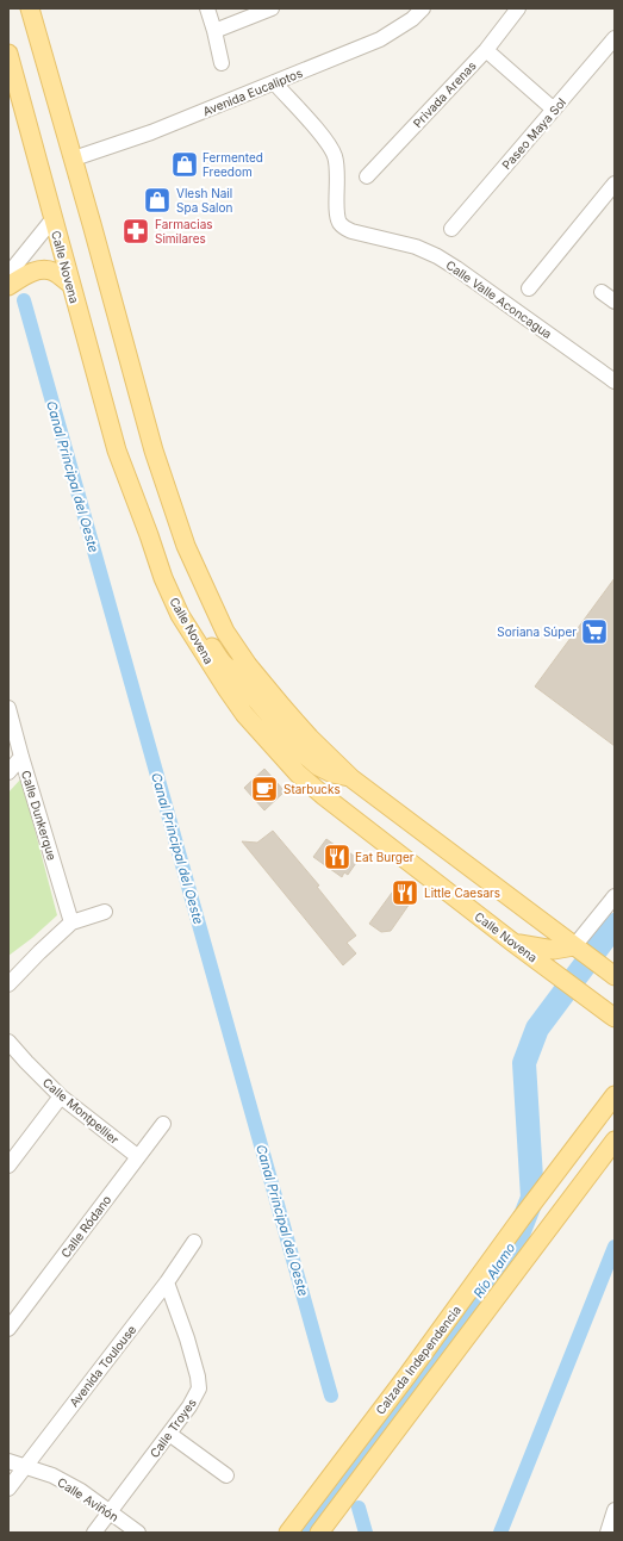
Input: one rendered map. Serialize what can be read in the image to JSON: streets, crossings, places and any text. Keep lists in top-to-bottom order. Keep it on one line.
{"streets":{"main road":["Calle Novena","Calzada Independencia"],"street":["Avenida Eucaliptos","Privada Arenas","Paseo Maya Sol","Calle Valle Aconcagua","Calle Dunkerque","Calle Montpellier","Calle Ródano","Avenida Toulouse","Calle Troyes","Calle Aviñón"]},"crossings":[["Avenida Eucaliptos","Calle Valle Aconcagua"],["Calle Montpellier","Calle Ródano"],["Avenida Toulouse","Calle Troyes"],["Avenida Toulouse","Calle Aviñón"],["Calle Troyes","Calle Aviñón"]],"water":["Canal Principal del Oeste","Río Alamo"],"places":{"shop":["Fermented Freedom","Vlesh Nail Spa Salon"],"pharmacy":["Farmacias Similares"],"supermarket":["Soriana Súper"],"cafe":["Starbucks"],"restaurant":["Eat Burger","Little Caesars"]}}
